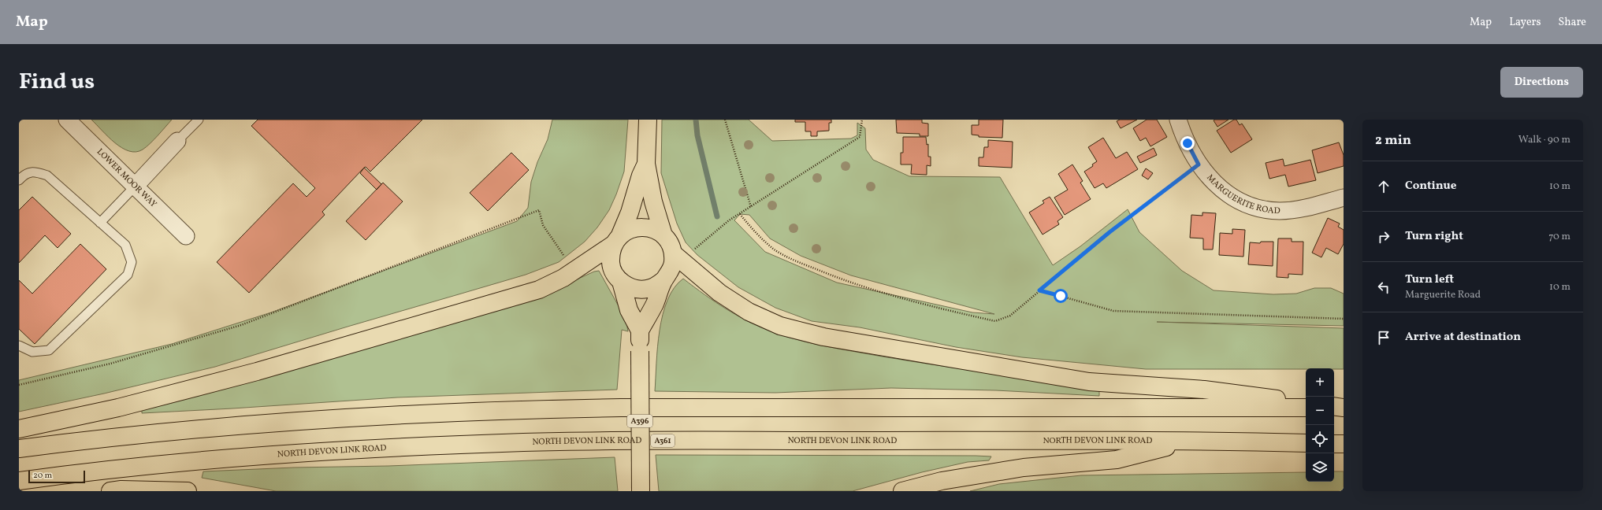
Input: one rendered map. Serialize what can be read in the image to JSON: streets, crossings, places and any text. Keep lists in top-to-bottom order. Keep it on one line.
{"streets":{"main road":["A396","A361","NORTH DEVON LINK ROAD"],"street":["LOWER MOOR WAY","MARGUERITE ROAD"]},"scale_bar":"20 m","page":{"header":"Map","nav":["Map","Layers","Share"],"title":"Find us","buttons":"Directions","heading":["2 min","Walk · 90 m"],"list":[["Continue","10 m"],["Turn right","70 m"],["Turn left","Marguerite Road","10 m"],"Arrive at destination"],"map_buttons":["+","−"],"scale":"20 m"}}
